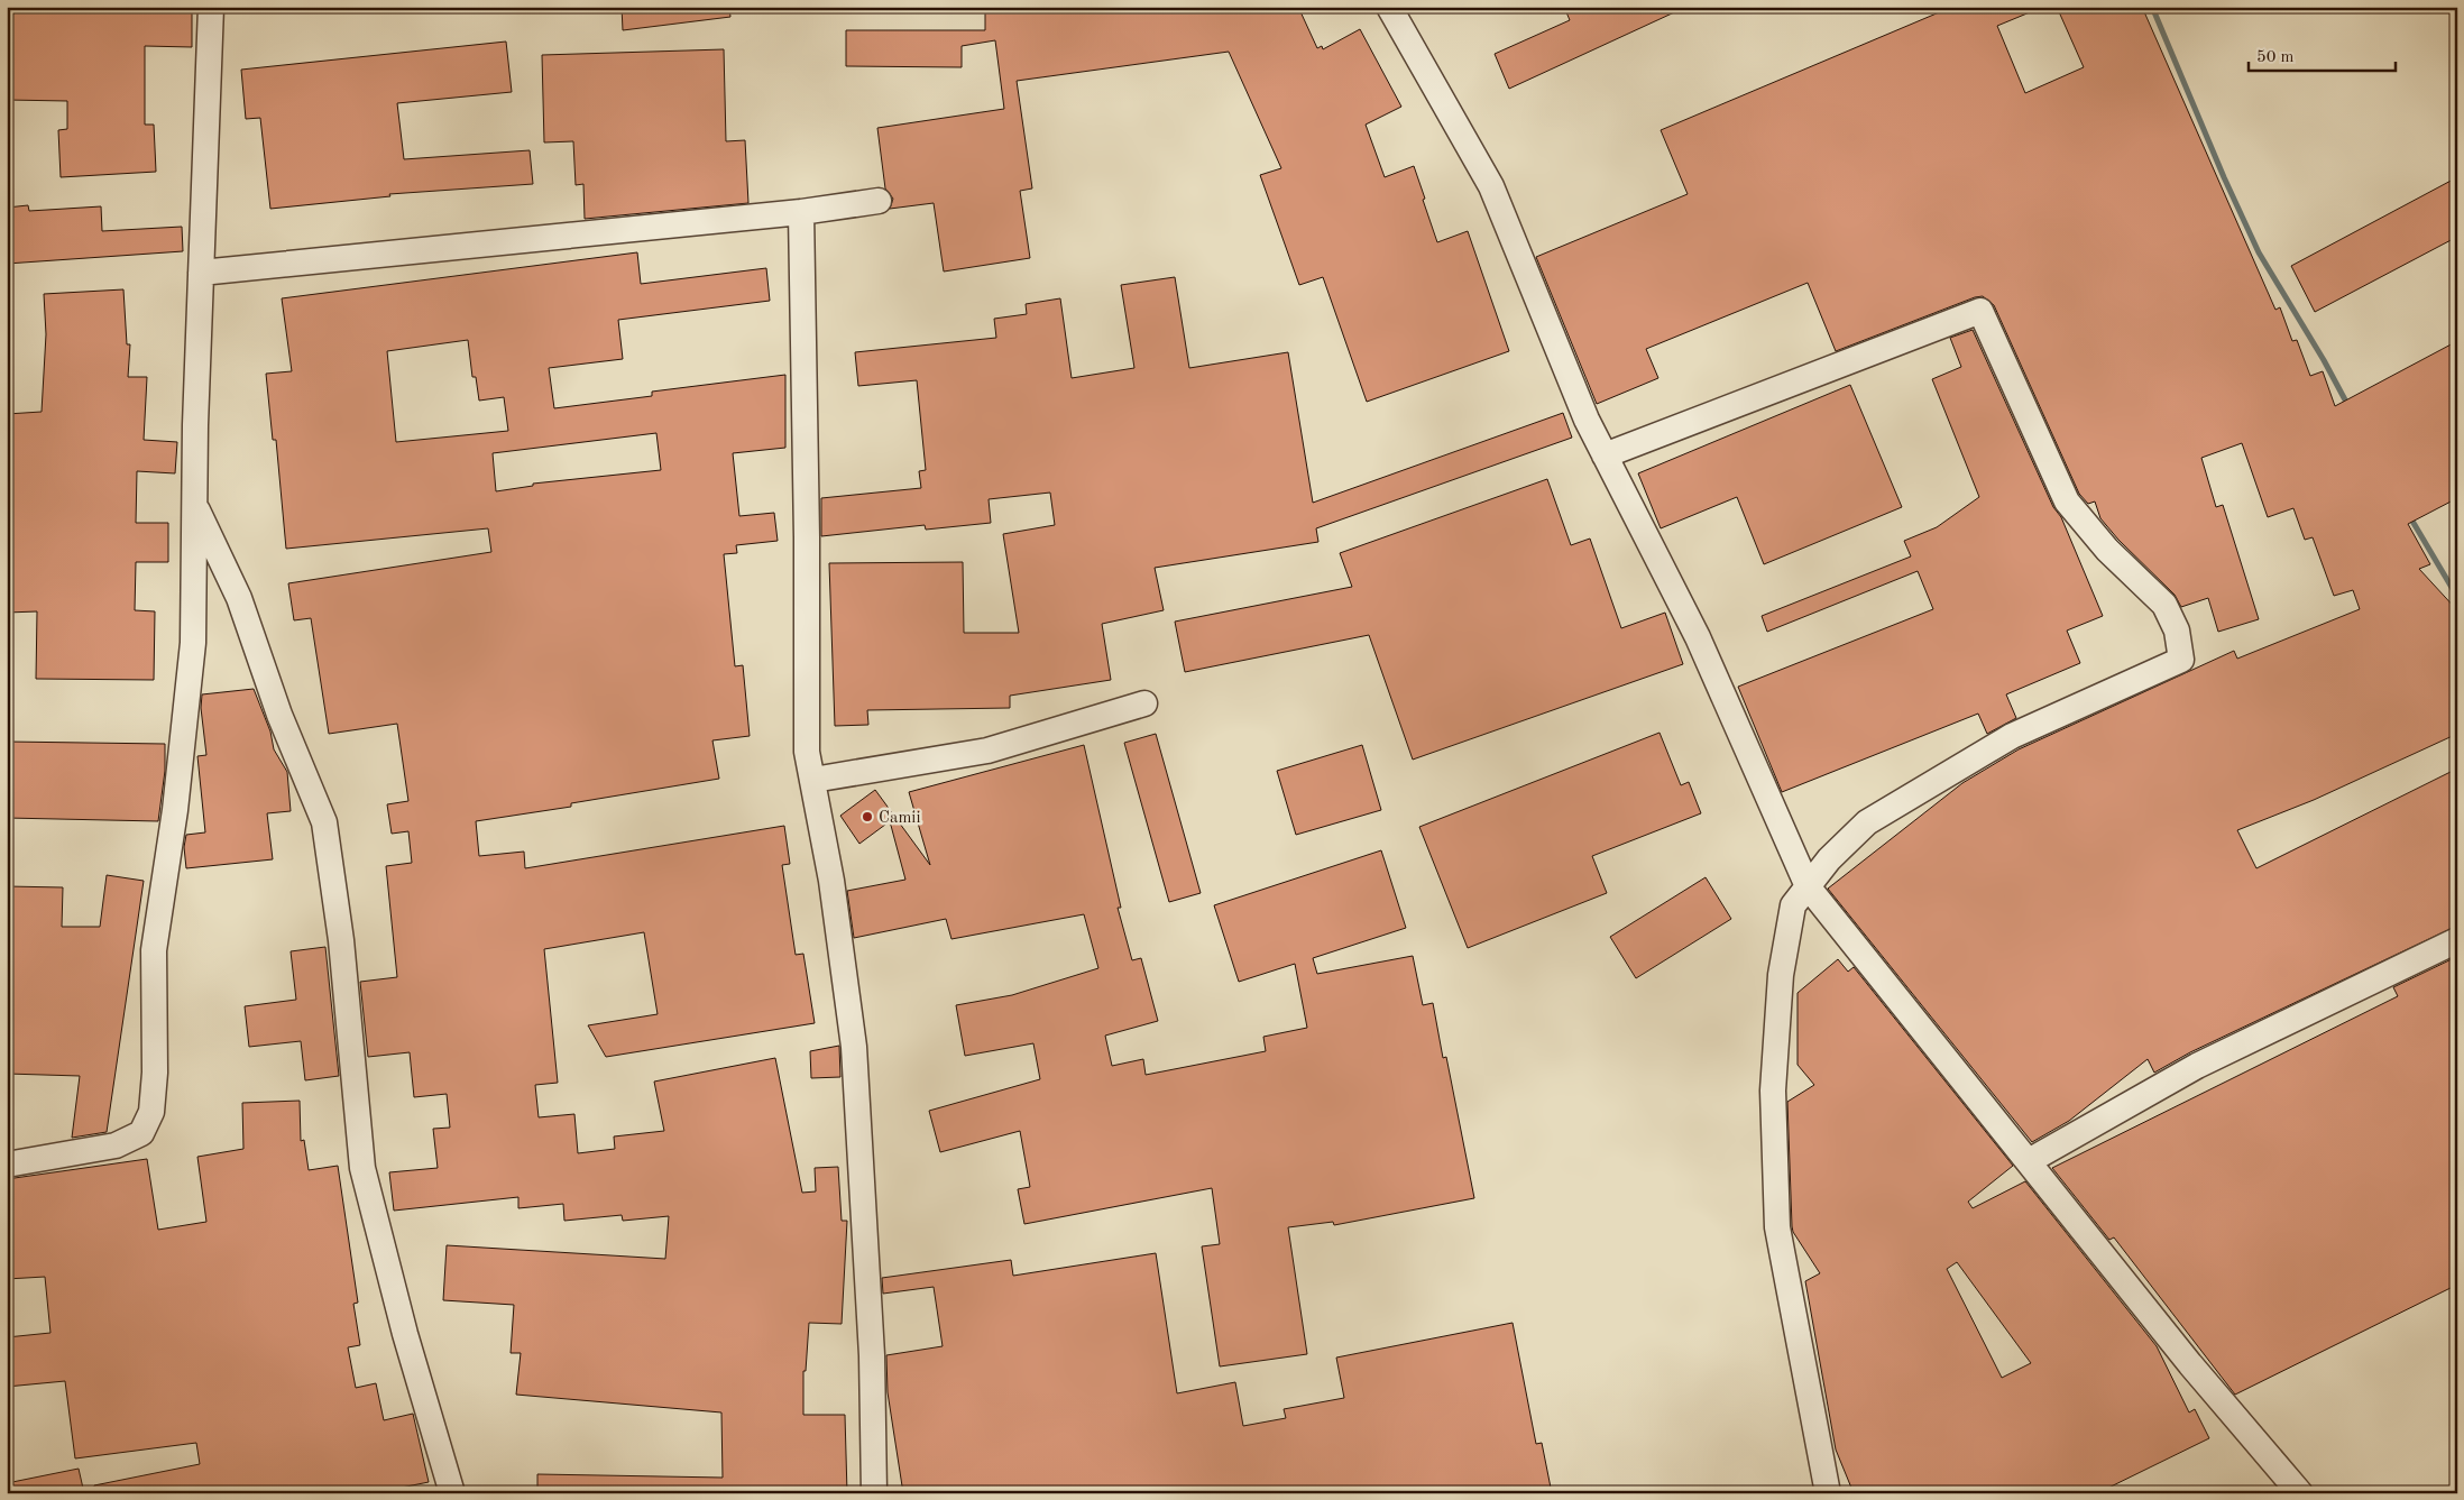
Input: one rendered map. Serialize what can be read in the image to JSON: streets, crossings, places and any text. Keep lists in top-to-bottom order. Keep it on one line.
{"places":["Camii"],"scale_bar":"50 m"}
